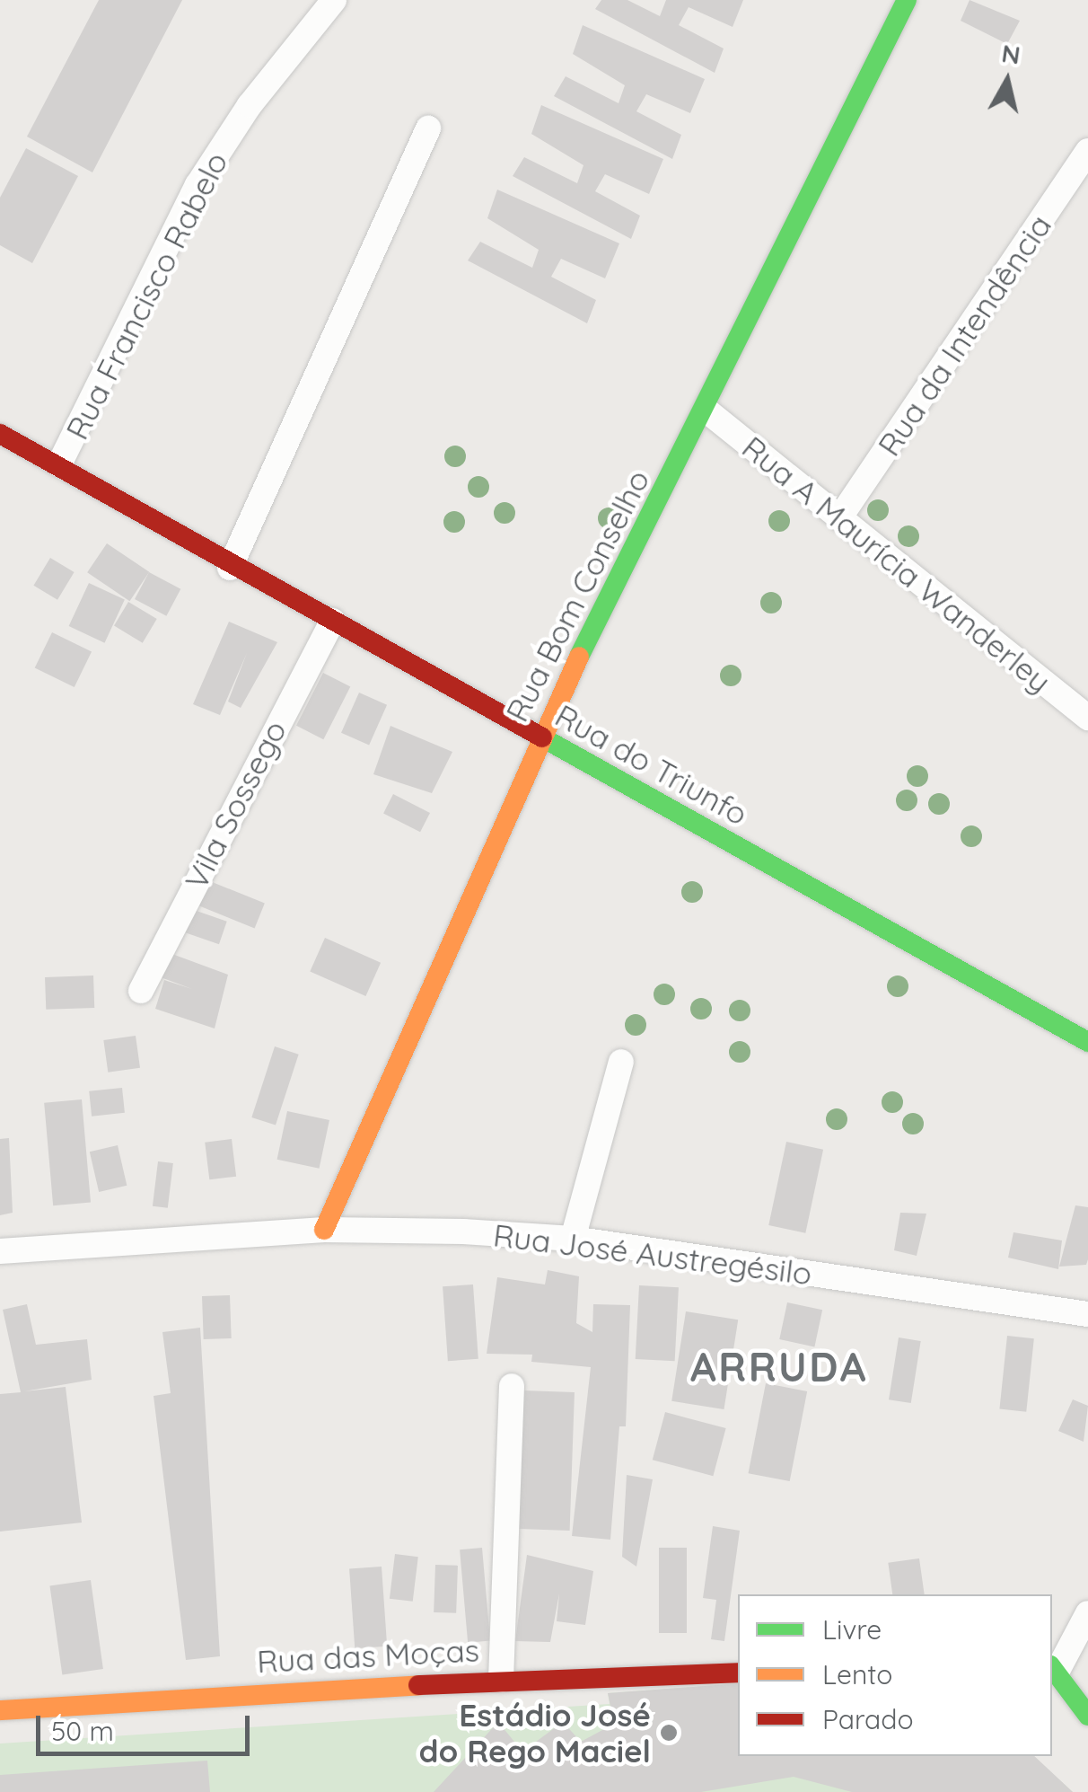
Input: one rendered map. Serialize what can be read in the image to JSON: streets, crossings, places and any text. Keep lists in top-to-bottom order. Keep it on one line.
{"streets":{"street":["Rua Francisco Rabelo","Rua da Intendência","Rua A Maurícia Wanderley","Rua Bom Conselho","Rua do Triunfo","Vila Sossego","Rua José Austregésilo","Rua das Moças"]},"crossings":[["Rua Francisco Rabelo","Rua do Triunfo"],["Rua da Intendência","Rua A Maurícia Wanderley"],["Rua A Maurícia Wanderley","Rua Bom Conselho"],["Rua Bom Conselho","Rua do Triunfo"],["Rua Bom Conselho","Rua José Austregésilo"],["Rua do Triunfo","Vila Sossego"]],"districts":["ARRUDA"],"places":["Estádio José do Rego Maciel"],"legend":["Livre","Lento","Parado"],"scale_bar":"50 m","north":"top"}
